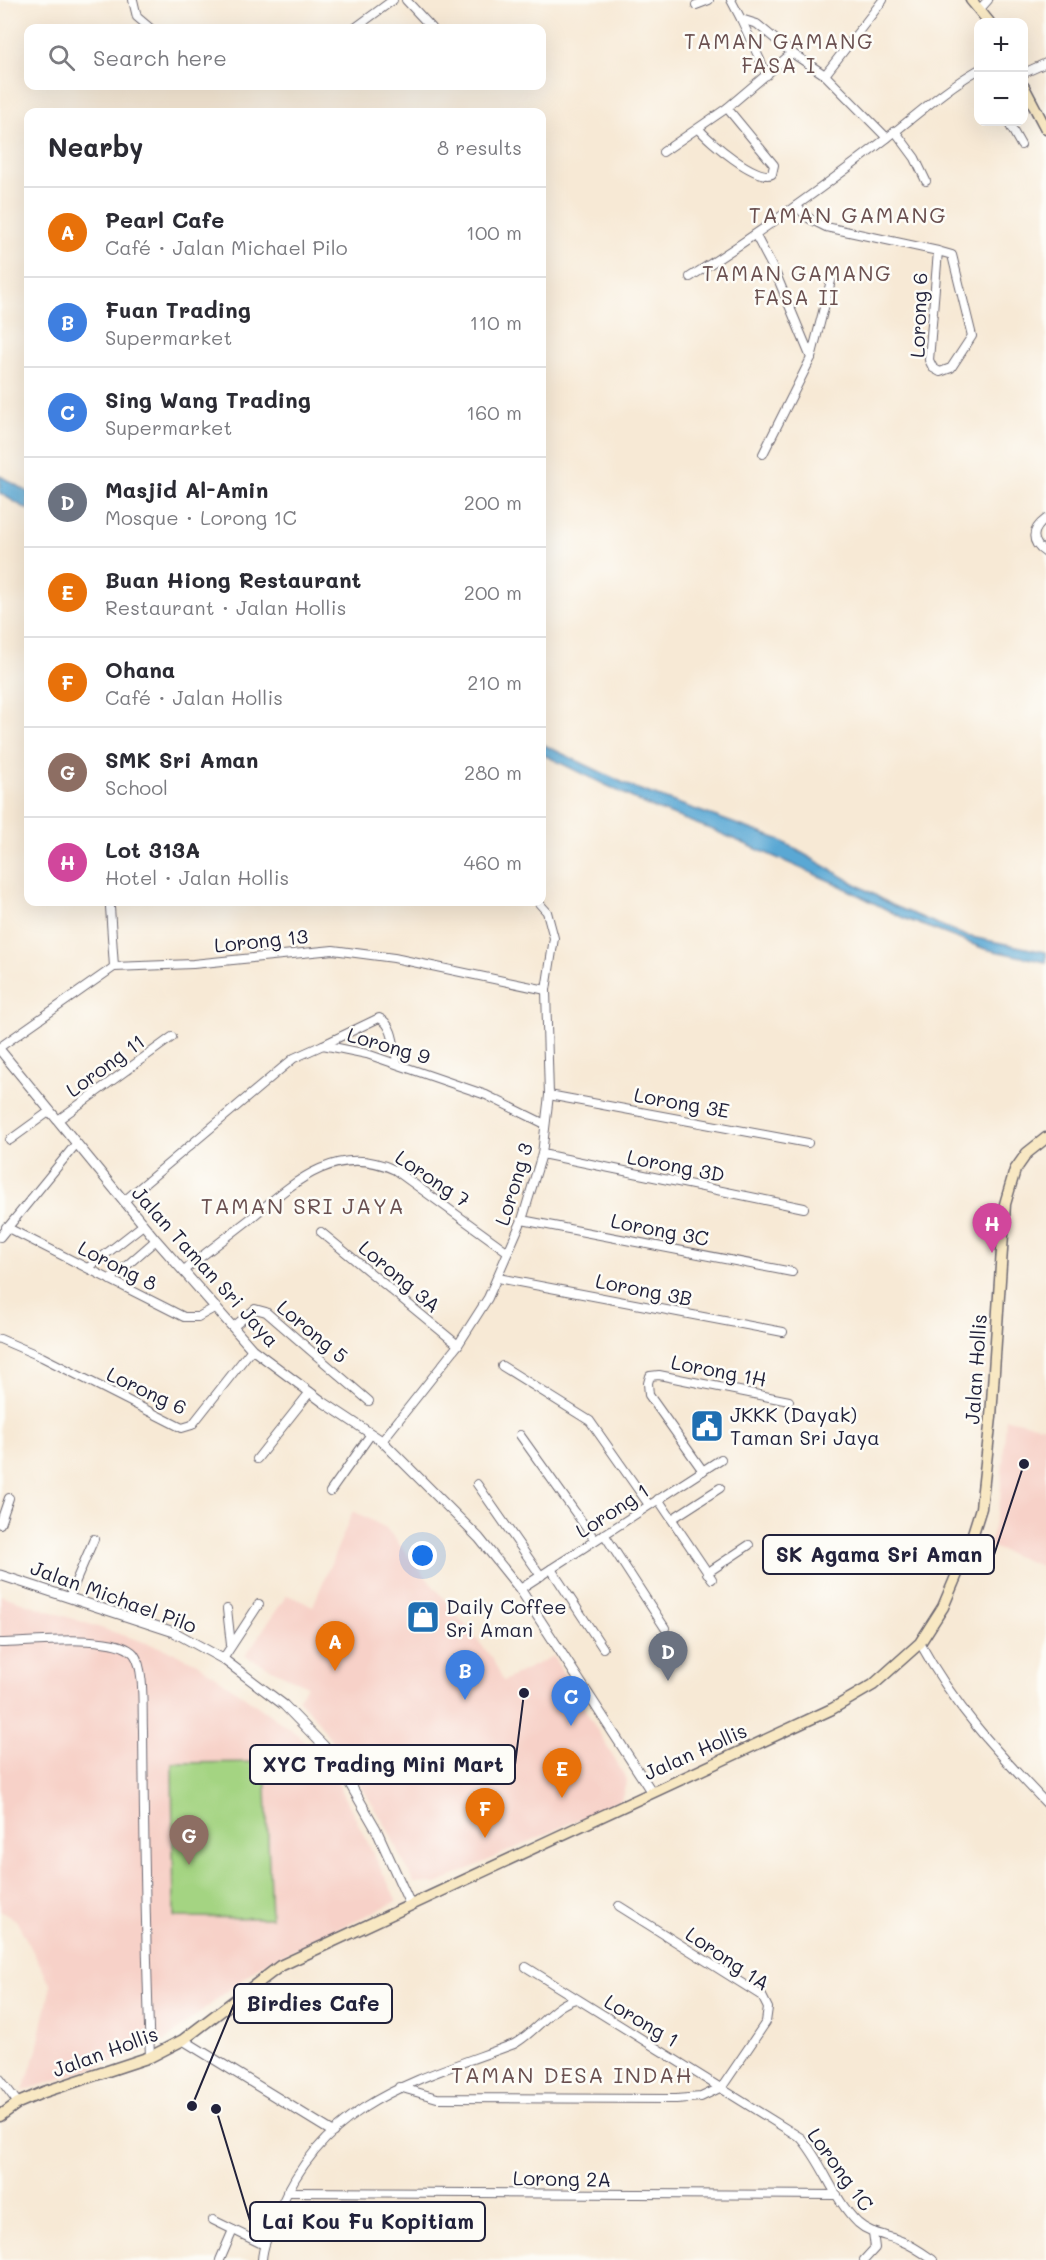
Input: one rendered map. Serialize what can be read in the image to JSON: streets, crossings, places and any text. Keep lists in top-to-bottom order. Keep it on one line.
{"streets":{"main road":["Jalan Hollis"],"street":["Lorong 6","Lorong 13","Lorong 9","Lorong 11","Lorong 3E","Lorong 3D","Lorong 7","Lorong 3","Lorong 3C","Lorong 8","Jalan Taman Sri Jaya","Lorong 3A","Lorong 3B","Lorong 5","Lorong 1H","Lorong 1","Jalan Michael Pilo","Lorong 1A","Lorong 1C","Lorong 2A"]},"crossings":[["Lorong 6","Jalan Taman Sri Jaya"],["Lorong 13","Lorong 3"],["Lorong 9","Lorong 3"],["Lorong 9","Jalan Taman Sri Jaya"],["Lorong 11","Jalan Taman Sri Jaya"],["Lorong 3E","Lorong 3"],["Lorong 3D","Lorong 3"],["Lorong 7","Lorong 3"],["Lorong 7","Jalan Taman Sri Jaya"],["Lorong 3","Lorong 3C"],["Lorong 3","Jalan Taman Sri Jaya"],["Lorong 3","Lorong 3A"],["Lorong 3","Lorong 3B"],["Lorong 8","Jalan Taman Sri Jaya"],["Jalan Taman Sri Jaya","Lorong 5"],["Jalan Taman Sri Jaya","Jalan Hollis"],["Jalan Taman Sri Jaya","Lorong 1"],["Jalan Hollis","Jalan Michael Pilo"],["Lorong 1H","Lorong 1"],["Lorong 1","Lorong 1A"],["Lorong 1","Lorong 1C"],["Lorong 1","Lorong 2A"],["Lorong 1A","Lorong 1C"],["Lorong 1C","Lorong 2A"]],"districts":["TAMAN GAMANG FASA I","TAMAN GAMANG","TAMAN GAMANG FASA II","TAMAN SRI JAYA","TAMAN DESA INDAH"],"places":{"public building":["JKKK (Dayak) Taman Sri Jaya"],"other":["SK Agama Sri Aman","XYC Trading Mini Mart","Birdies Cafe","Lai Kou Fu Kopitiam"],"shop":["Daily Coffee Sri Aman"]},"page":{"map_buttons":["+","−"],"search":"Search here","heading":["Nearby","8 results"],"list":[{"mark":"A","name":"Pearl Cafe","note":"Café · Jalan Michael Pilo","value":"100 m"},{"mark":"B","name":"Fuan Trading","note":"Supermarket","value":"110 m"},{"mark":"C","name":"Sing Wang Trading","note":"Supermarket","value":"160 m"},{"mark":"D","name":"Masjid Al-Amin","note":"Mosque · Lorong 1C","value":"200 m"},{"mark":"E","name":"Buan Hiong Restaurant","note":"Restaurant · Jalan Hollis","value":"200 m"},{"mark":"F","name":"Ohana","note":"Café · Jalan Hollis","value":"210 m"},{"mark":"G","name":"SMK Sri Aman","note":"School","value":"280 m"},{"mark":"H","name":"Lot 313A","note":"Hotel · Jalan Hollis","value":"460 m"}],"pins":["H","A","D","B","C","E","F","G"]}}
